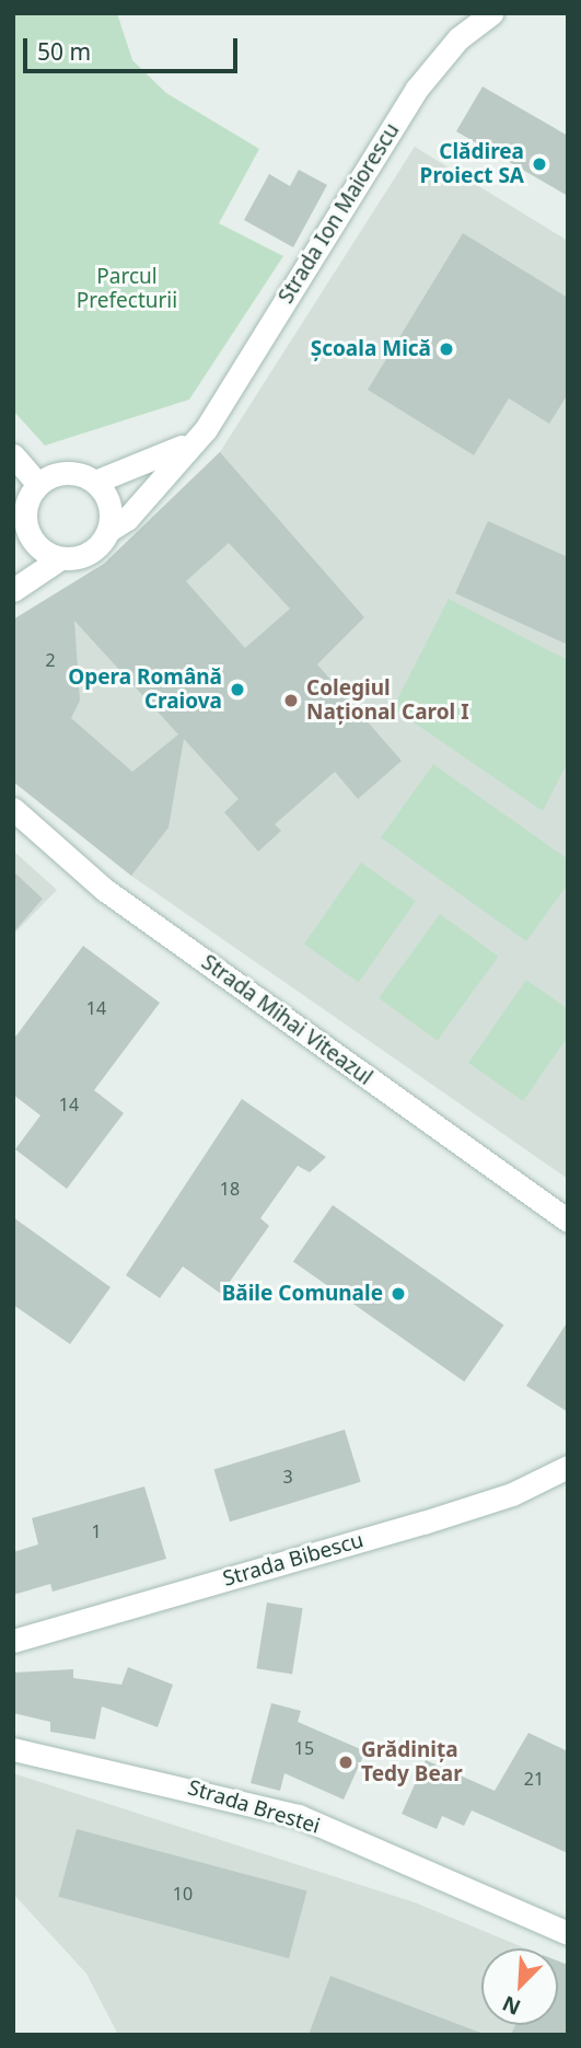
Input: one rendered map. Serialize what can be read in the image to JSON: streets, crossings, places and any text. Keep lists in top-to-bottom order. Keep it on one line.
{"streets":{"street":["Strada Ion Maiorescu","Strada Mihai Viteazul","Strada Bibescu","Strada Brestei"]},"parks":["Parcul Prefecturii"],"places":["Clădirea Proiect SA","Școala Mică","Opera Română Craiova","Colegiul Național Carol I","Băile Comunale","Grădinița Tedy Bear"],"house_numbers":["2","14","14","18","3","1","15","21","10"],"scale_bar":"50 m","north":"bottom left"}
